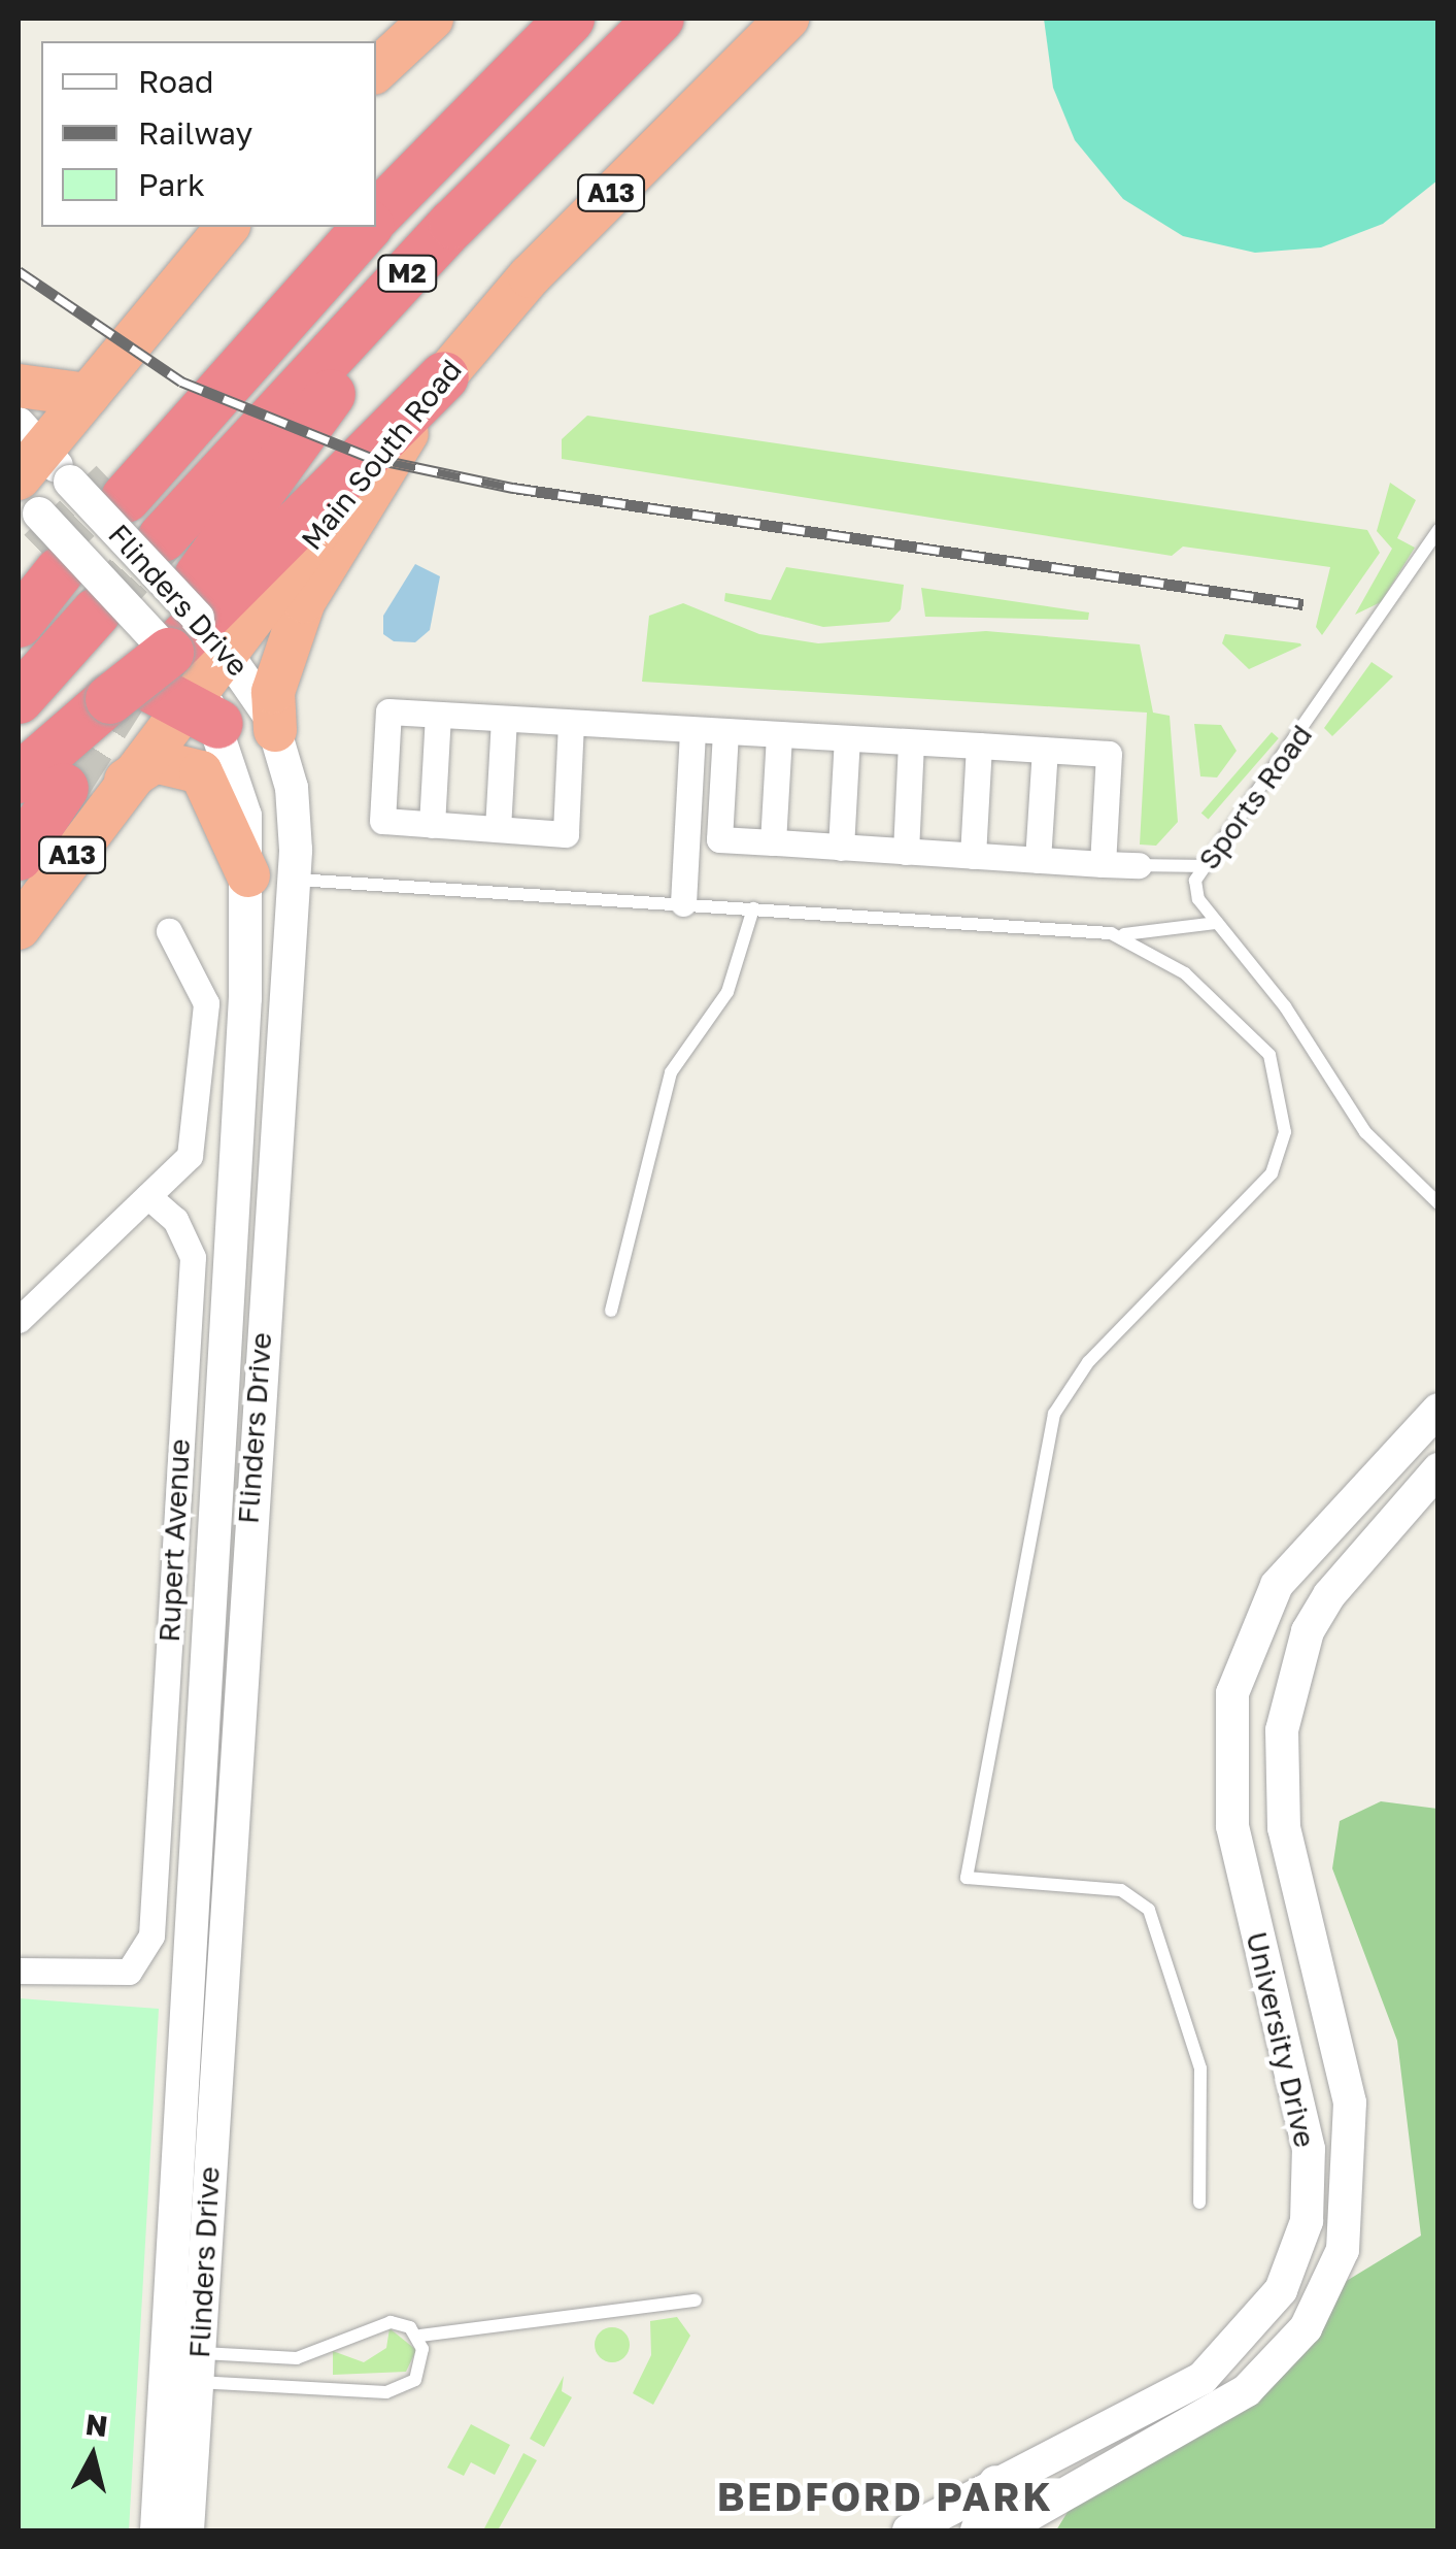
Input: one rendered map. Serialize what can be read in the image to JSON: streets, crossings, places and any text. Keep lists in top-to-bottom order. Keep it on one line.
{"streets":{"highway":["A13","M2","Main South Road"],"street":["Flinders Drive","Rupert Avenue","University Drive"],"lane":["Sports Road"]},"crossings":[["A13","Flinders Drive"],["M2","Flinders Drive"],["Main South Road","Flinders Drive"]],"districts":["BEDFORD PARK"],"legend":["Road","Railway","Park"],"north":"top"}
